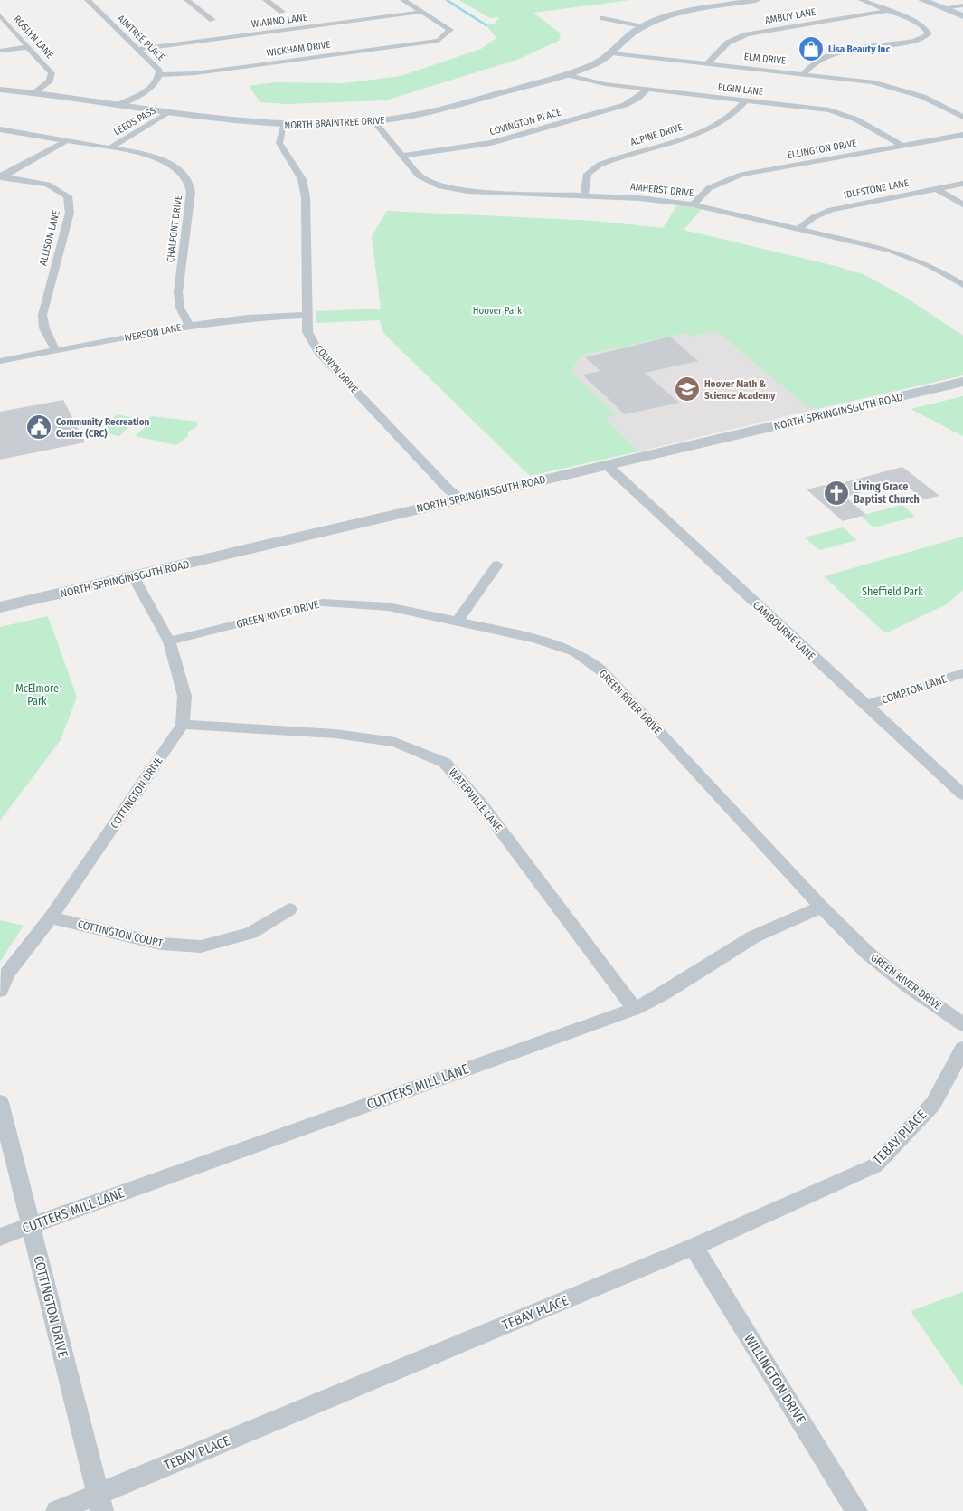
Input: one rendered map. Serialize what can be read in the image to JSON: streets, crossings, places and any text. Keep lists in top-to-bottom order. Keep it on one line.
{"streets":{"street":["AMBOY LANE","WIANNO LANE","ROSLYN LANE","AIMTREE PLACE","WICKHAM DRIVE","ELM DRIVE","ELGIN LANE","LEEDS PASS","COVINGTON PLACE","NORTH BRAINTREE DRIVE","ALPINE DRIVE","ELLINGTON DRIVE","IDLESTONE LANE","AMHERST DRIVE","CHALFONT DRIVE","ALLISON LANE","IVERSON LANE","COLWYN DRIVE","NORTH SPRINGINSGUTH ROAD","GREEN RIVER DRIVE","CAMBOURNE LANE","COMPTON LANE","COTTINGTON DRIVE","WATERVILLE LANE","COTTINGTON COURT","CUTTERS MILL LANE","TEBAY PLACE","WILLINGTON DRIVE"]},"crossings":[["AMBOY LANE","ELM DRIVE"],["WIANNO LANE","AIMTREE PLACE"],["WIANNO LANE","WICKHAM DRIVE"],["ROSLYN LANE","NORTH BRAINTREE DRIVE"],["AIMTREE PLACE","WICKHAM DRIVE"],["AIMTREE PLACE","NORTH BRAINTREE DRIVE"],["ELM DRIVE","NORTH BRAINTREE DRIVE"],["ELGIN LANE","COVINGTON PLACE"],["ELGIN LANE","NORTH BRAINTREE DRIVE"],["ELGIN LANE","ALPINE DRIVE"],["ELGIN LANE","ELLINGTON DRIVE"],["LEEDS PASS","NORTH BRAINTREE DRIVE"],["LEEDS PASS","CHALFONT DRIVE"],["COVINGTON PLACE","AMHERST DRIVE"],["NORTH BRAINTREE DRIVE","AMHERST DRIVE"],["NORTH BRAINTREE DRIVE","COLWYN DRIVE"],["ALPINE DRIVE","AMHERST DRIVE"],["ELLINGTON DRIVE","AMHERST DRIVE"],["IDLESTONE LANE","AMHERST DRIVE"],["CHALFONT DRIVE","IVERSON LANE"],["ALLISON LANE","IVERSON LANE"],["IVERSON LANE","COLWYN DRIVE"],["COLWYN DRIVE","NORTH SPRINGINSGUTH ROAD"],["NORTH SPRINGINSGUTH ROAD","CAMBOURNE LANE"],["GREEN RIVER DRIVE","CUTTERS MILL LANE"],["CAMBOURNE LANE","COMPTON LANE"],["COTTINGTON DRIVE","WATERVILLE LANE"],["COTTINGTON DRIVE","COTTINGTON COURT"],["COTTINGTON DRIVE","CUTTERS MILL LANE"],["COTTINGTON DRIVE","TEBAY PLACE"],["WATERVILLE LANE","CUTTERS MILL LANE"],["TEBAY PLACE","WILLINGTON DRIVE"]],"parks":["Hoover Park","Sheffield Park","McElmore Park"],"places":{"shop":["Lisa Beauty Inc"],"school or university":["Hoover Math & Science Academy"],"public building":["Community Recreation Center (CRC)"],"church":["Living Grace Baptist Church"]}}
